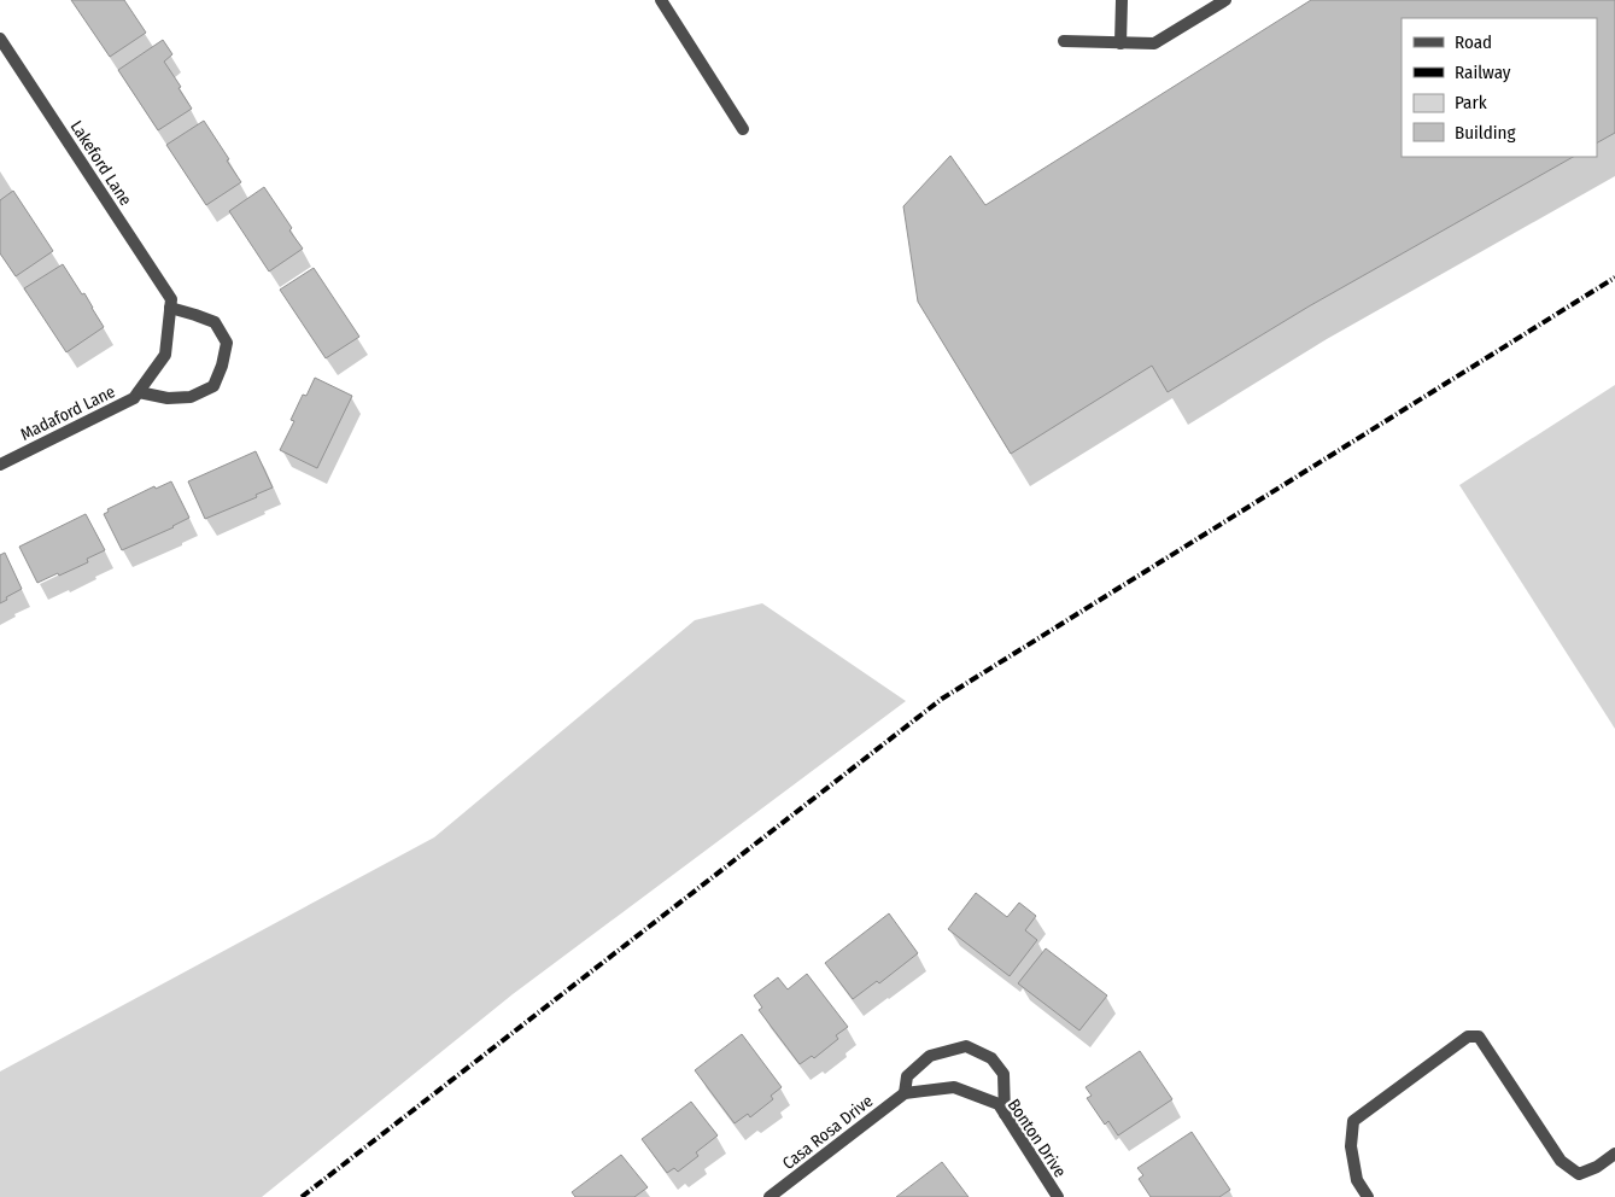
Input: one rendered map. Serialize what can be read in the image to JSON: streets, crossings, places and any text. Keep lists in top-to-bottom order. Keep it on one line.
{"streets":{"street":["Lakeford Lane","Madaford Lane","Casa Rosa Drive","Bonton Drive"]},"crossings":[["Lakeford Lane","Madaford Lane"],["Casa Rosa Drive","Bonton Drive"]],"legend":["Road","Railway","Park","Building"]}
